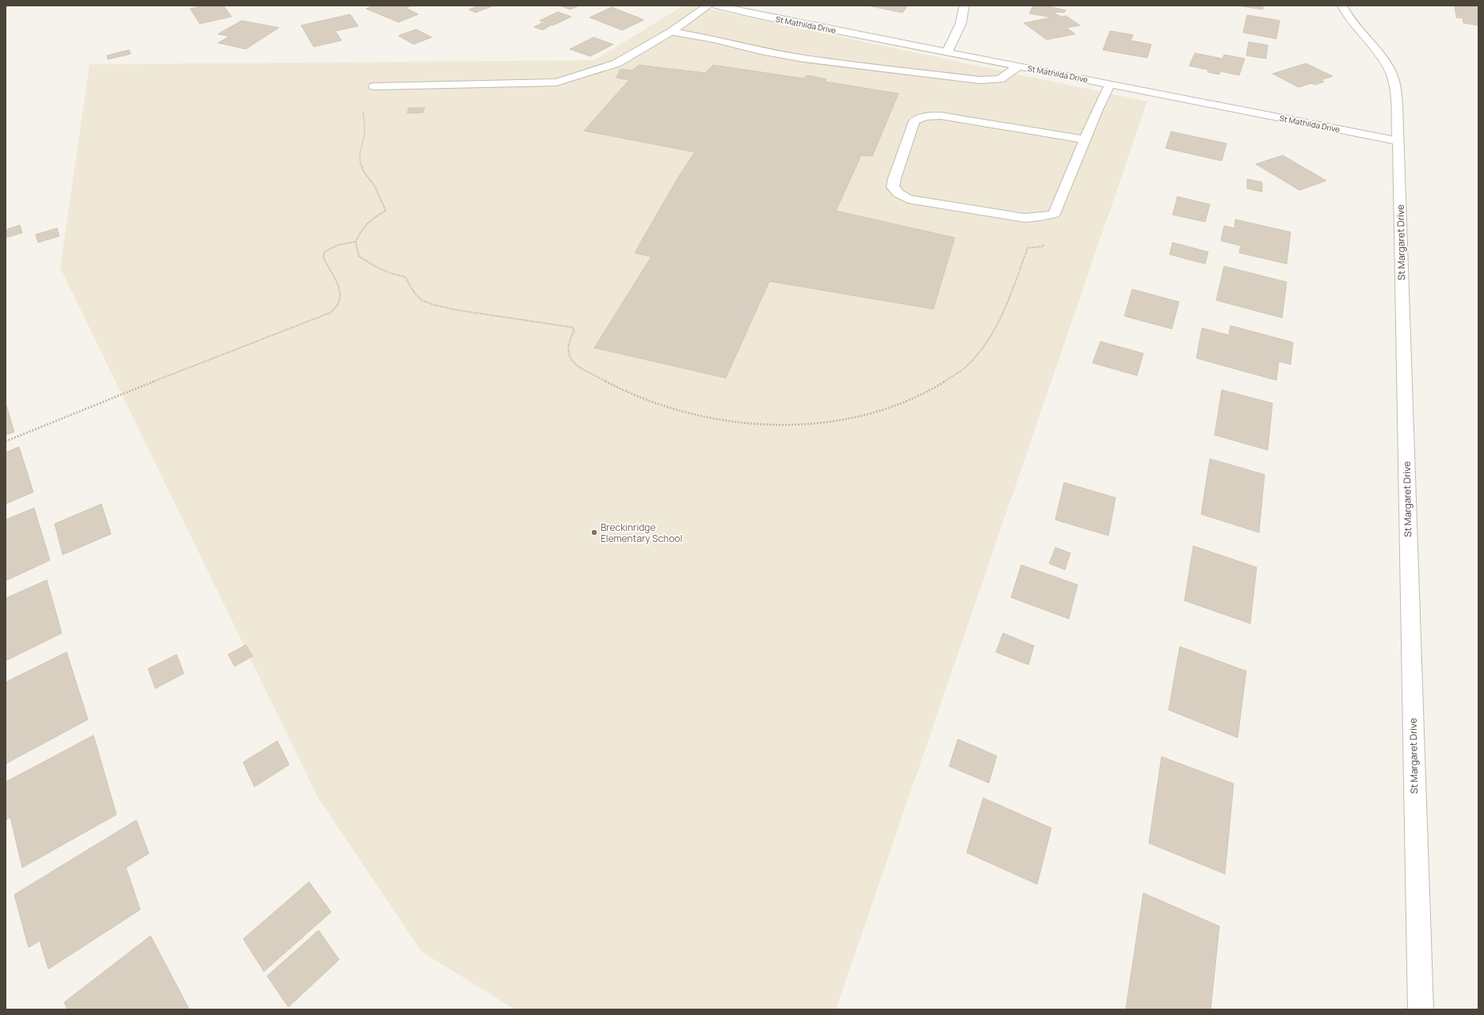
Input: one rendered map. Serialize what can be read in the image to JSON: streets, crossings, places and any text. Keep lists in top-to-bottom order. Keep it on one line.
{"streets":{"street":["St Mathilda Drive","St Margaret Drive"]},"crossings":[["St Mathilda Drive","St Margaret Drive"]],"places":["Breckinridge Elementary School"]}
